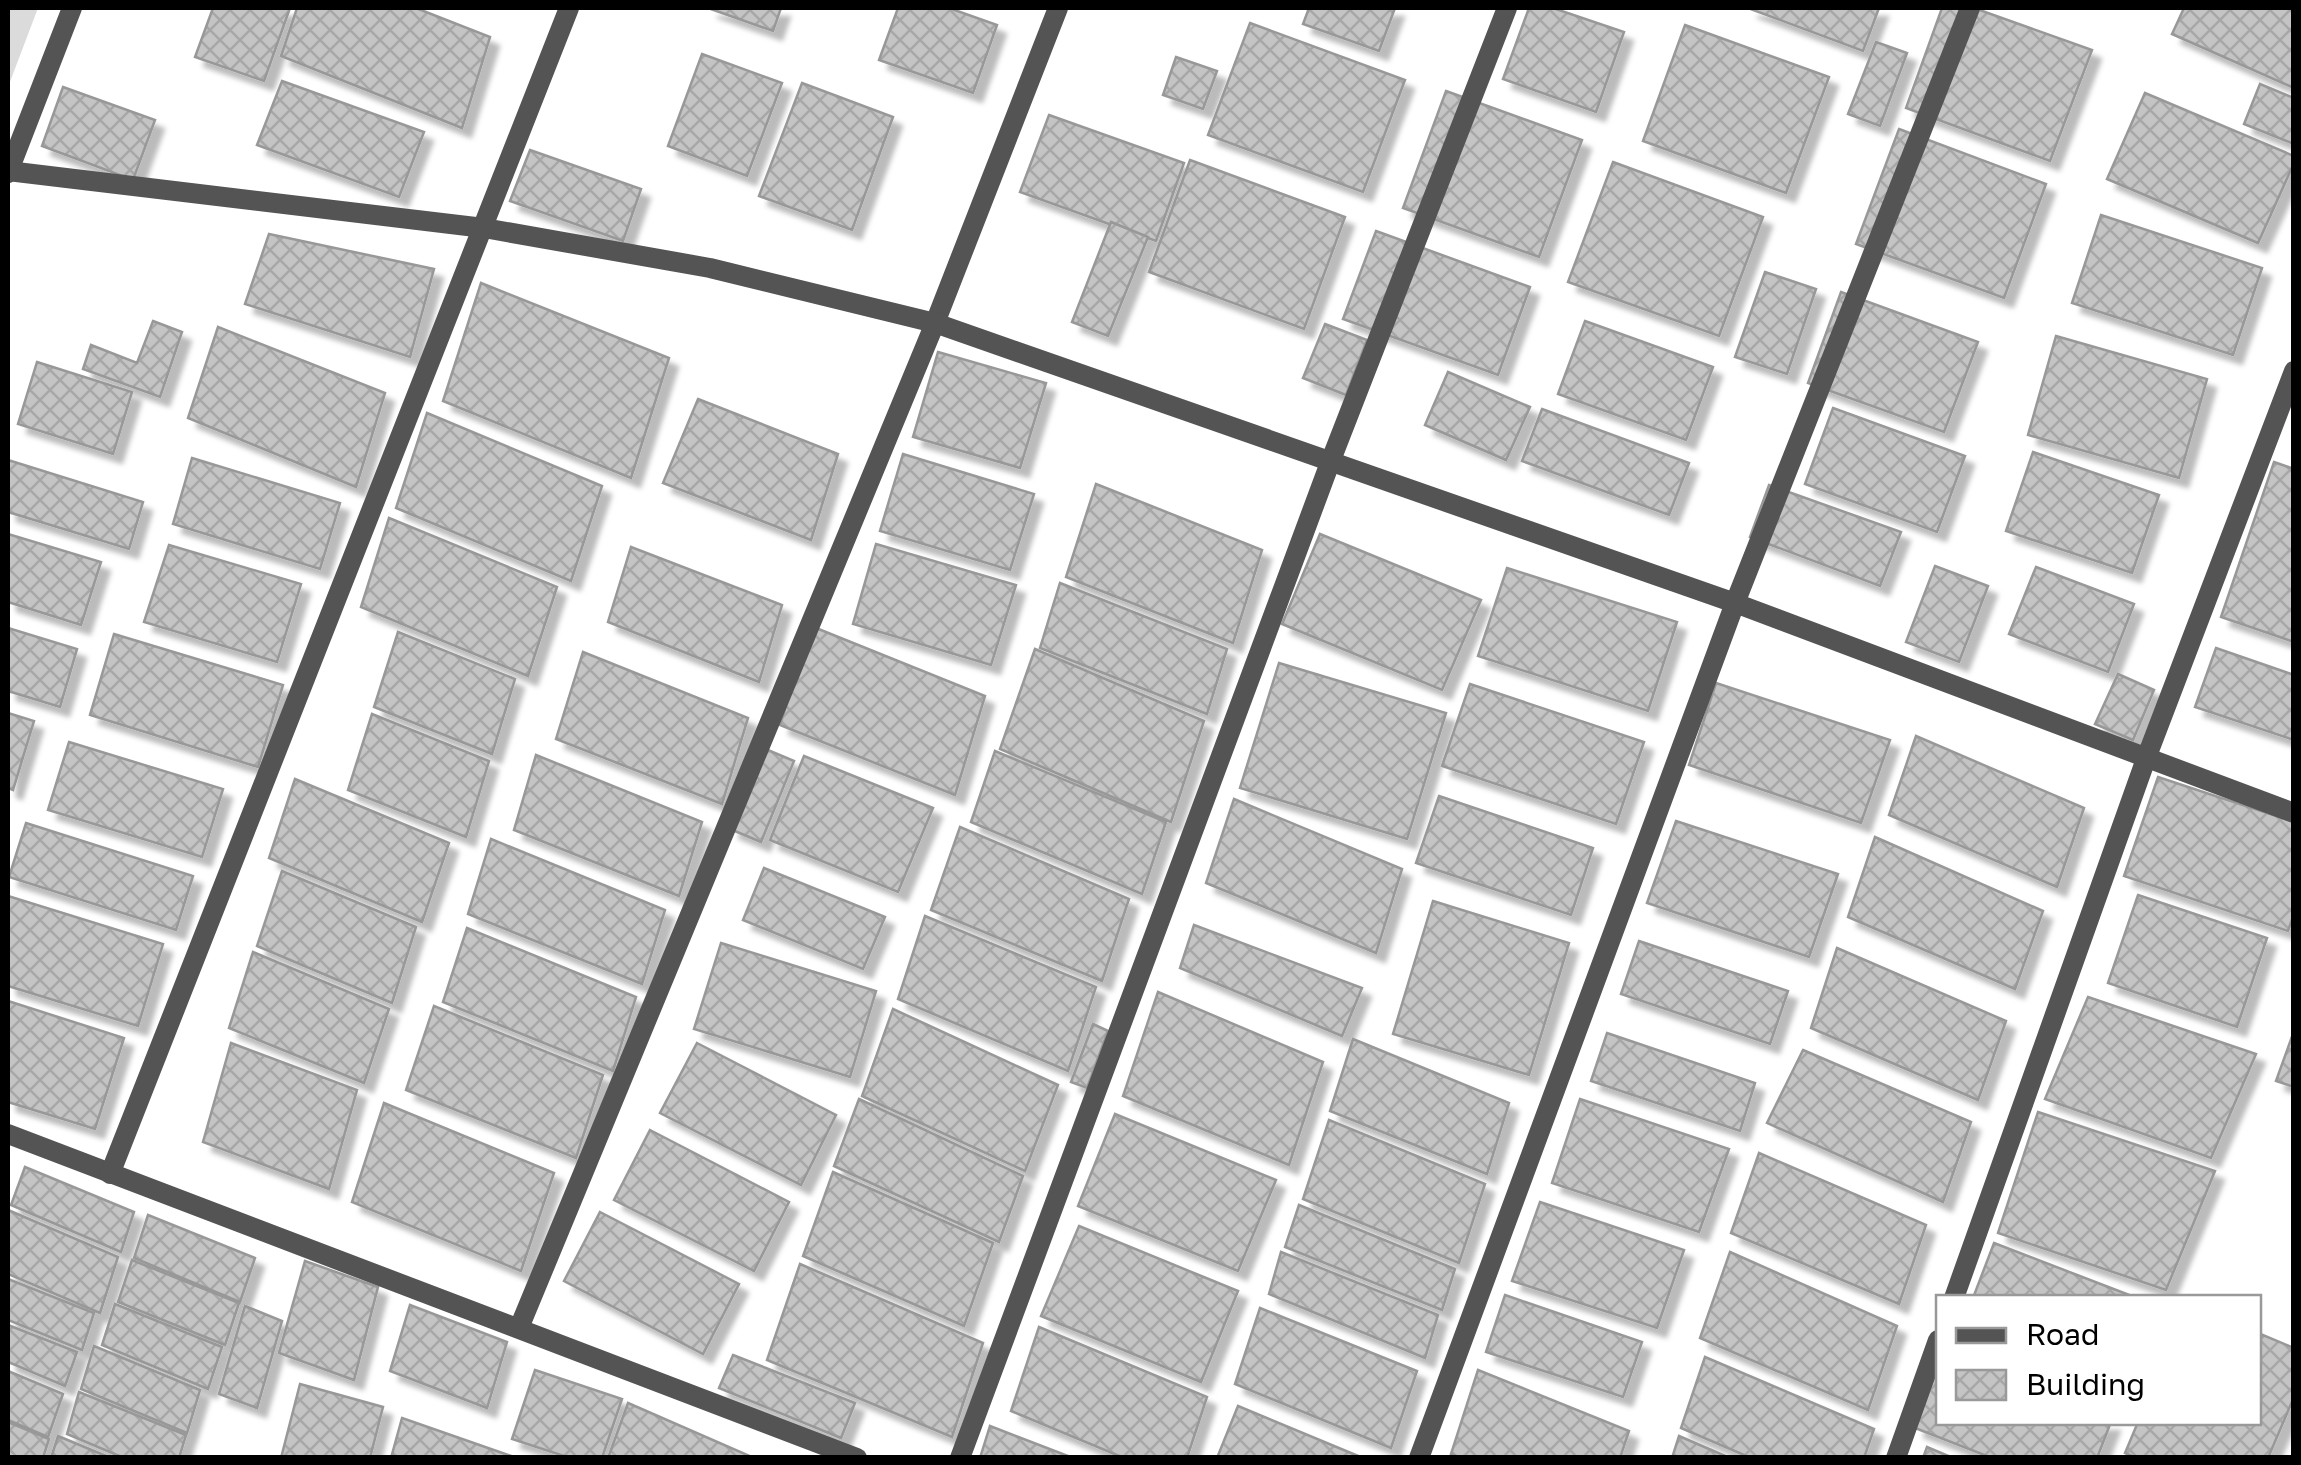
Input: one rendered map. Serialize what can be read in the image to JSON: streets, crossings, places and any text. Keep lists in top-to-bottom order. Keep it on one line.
{"legend":["Road","Building"]}
